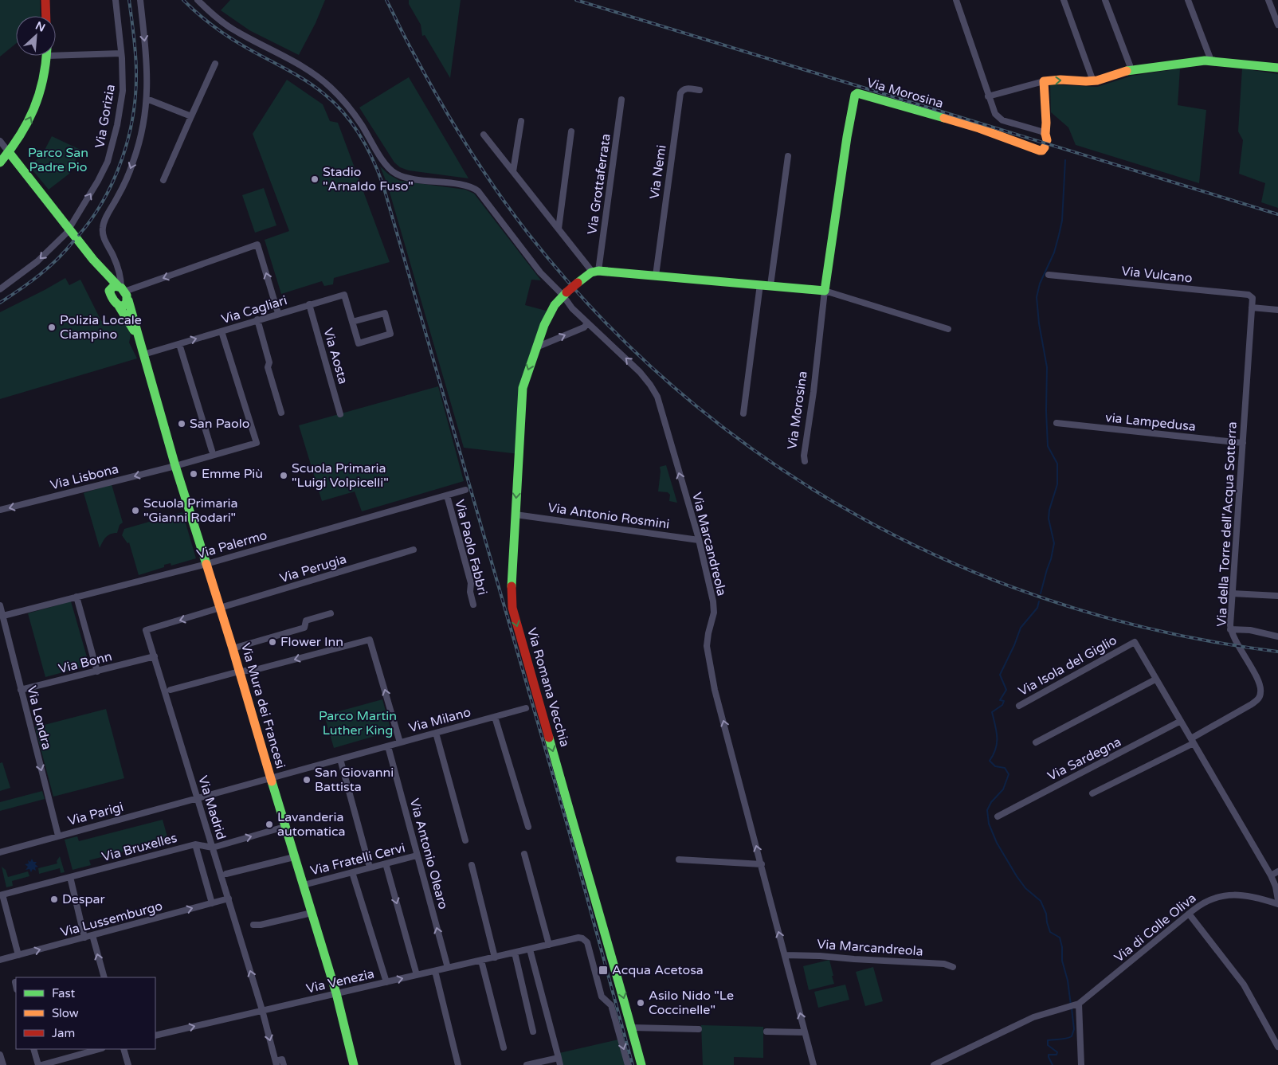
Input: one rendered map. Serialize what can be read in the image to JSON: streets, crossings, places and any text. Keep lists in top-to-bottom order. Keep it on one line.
{"streets":{"street":["Via Morosina","Via Gorizia","Via Nemi","Via Grottaferrata","Via Vulcano","Via Cagliari","Via Aosta","via Lampedusa","Via Lisbona","Via Antonio Rosmini","Via della Torre dell'Acqua Sotterra","Via Marcandreola","Via Palermo","Via Paolo Fabbri","Via Perugia","Via Bonn","Via Isola del Giglio","Via Romana Vecchia","Via Mura dei Francesi","Via Londra","Via Milano","Via Sardegna","Via Madrid","Via Parigi","Via Bruxelles","Via Antonio Olearo","Via Fratelli Cervi","Via Lussemburgo","Via di Colle Oliva","Via Venezia"]},"crossings":[["Via Vulcano","Via della Torre dell'Acqua Sotterra"],["Via Cagliari","Via Aosta"],["Via Cagliari","Via Lisbona"],["Via Cagliari","Via Mura dei Francesi"],["via Lampedusa","Via della Torre dell'Acqua Sotterra"],["Via Lisbona","Via Mura dei Francesi"],["Via Antonio Rosmini","Via Marcandreola"],["Via Antonio Rosmini","Via Romana Vecchia"],["Via della Torre dell'Acqua Sotterra","Via Isola del Giglio"],["Via Marcandreola","Via Romana Vecchia"],["Via Palermo","Via Paolo Fabbri"],["Via Palermo","Via Mura dei Francesi"],["Via Palermo","Via Londra"],["Via Perugia","Via Mura dei Francesi"],["Via Perugia","Via Madrid"],["Via Bonn","Via Londra"],["Via Bonn","Via Madrid"],["Via Isola del Giglio","Via Sardegna"],["Via Mura dei Francesi","Via Milano"],["Via Mura dei Francesi","Via Madrid"],["Via Mura dei Francesi","Via Bruxelles"],["Via Mura dei Francesi","Via Fratelli Cervi"],["Via Mura dei Francesi","Via Venezia"],["Via Londra","Via Parigi"],["Via Milano","Via Madrid"],["Via Milano","Via Parigi"],["Via Milano","Via Antonio Olearo"],["Via Madrid","Via Parigi"],["Via Madrid","Via Bruxelles"],["Via Madrid","Via Lussemburgo"],["Via Madrid","Via Venezia"],["Via Antonio Olearo","Via Fratelli Cervi"],["Via Antonio Olearo","Via Venezia"]],"one_way":["Via Lisbona","Via Marcandreola","Via Londra","Via Lussemburgo"],"parks":["Parco San Padre Pio","Parco Martin Luther King"],"places":{"other":["Stadio \"Arnaldo Fuso\"","Polizia Locale Ciampino","San Paolo","Emme Più","Scuola Primaria \"Luigi Volpicelli\"","Scuola Primaria \"Gianni Rodari\"","Flower Inn","San Giovanni Battista","Lavanderia automatica","Despar","Asilo Nido \"Le Coccinelle\""],"transit":["Acqua Acetosa"]},"legend":["Fast","Slow","Jam"],"north":"top right"}
